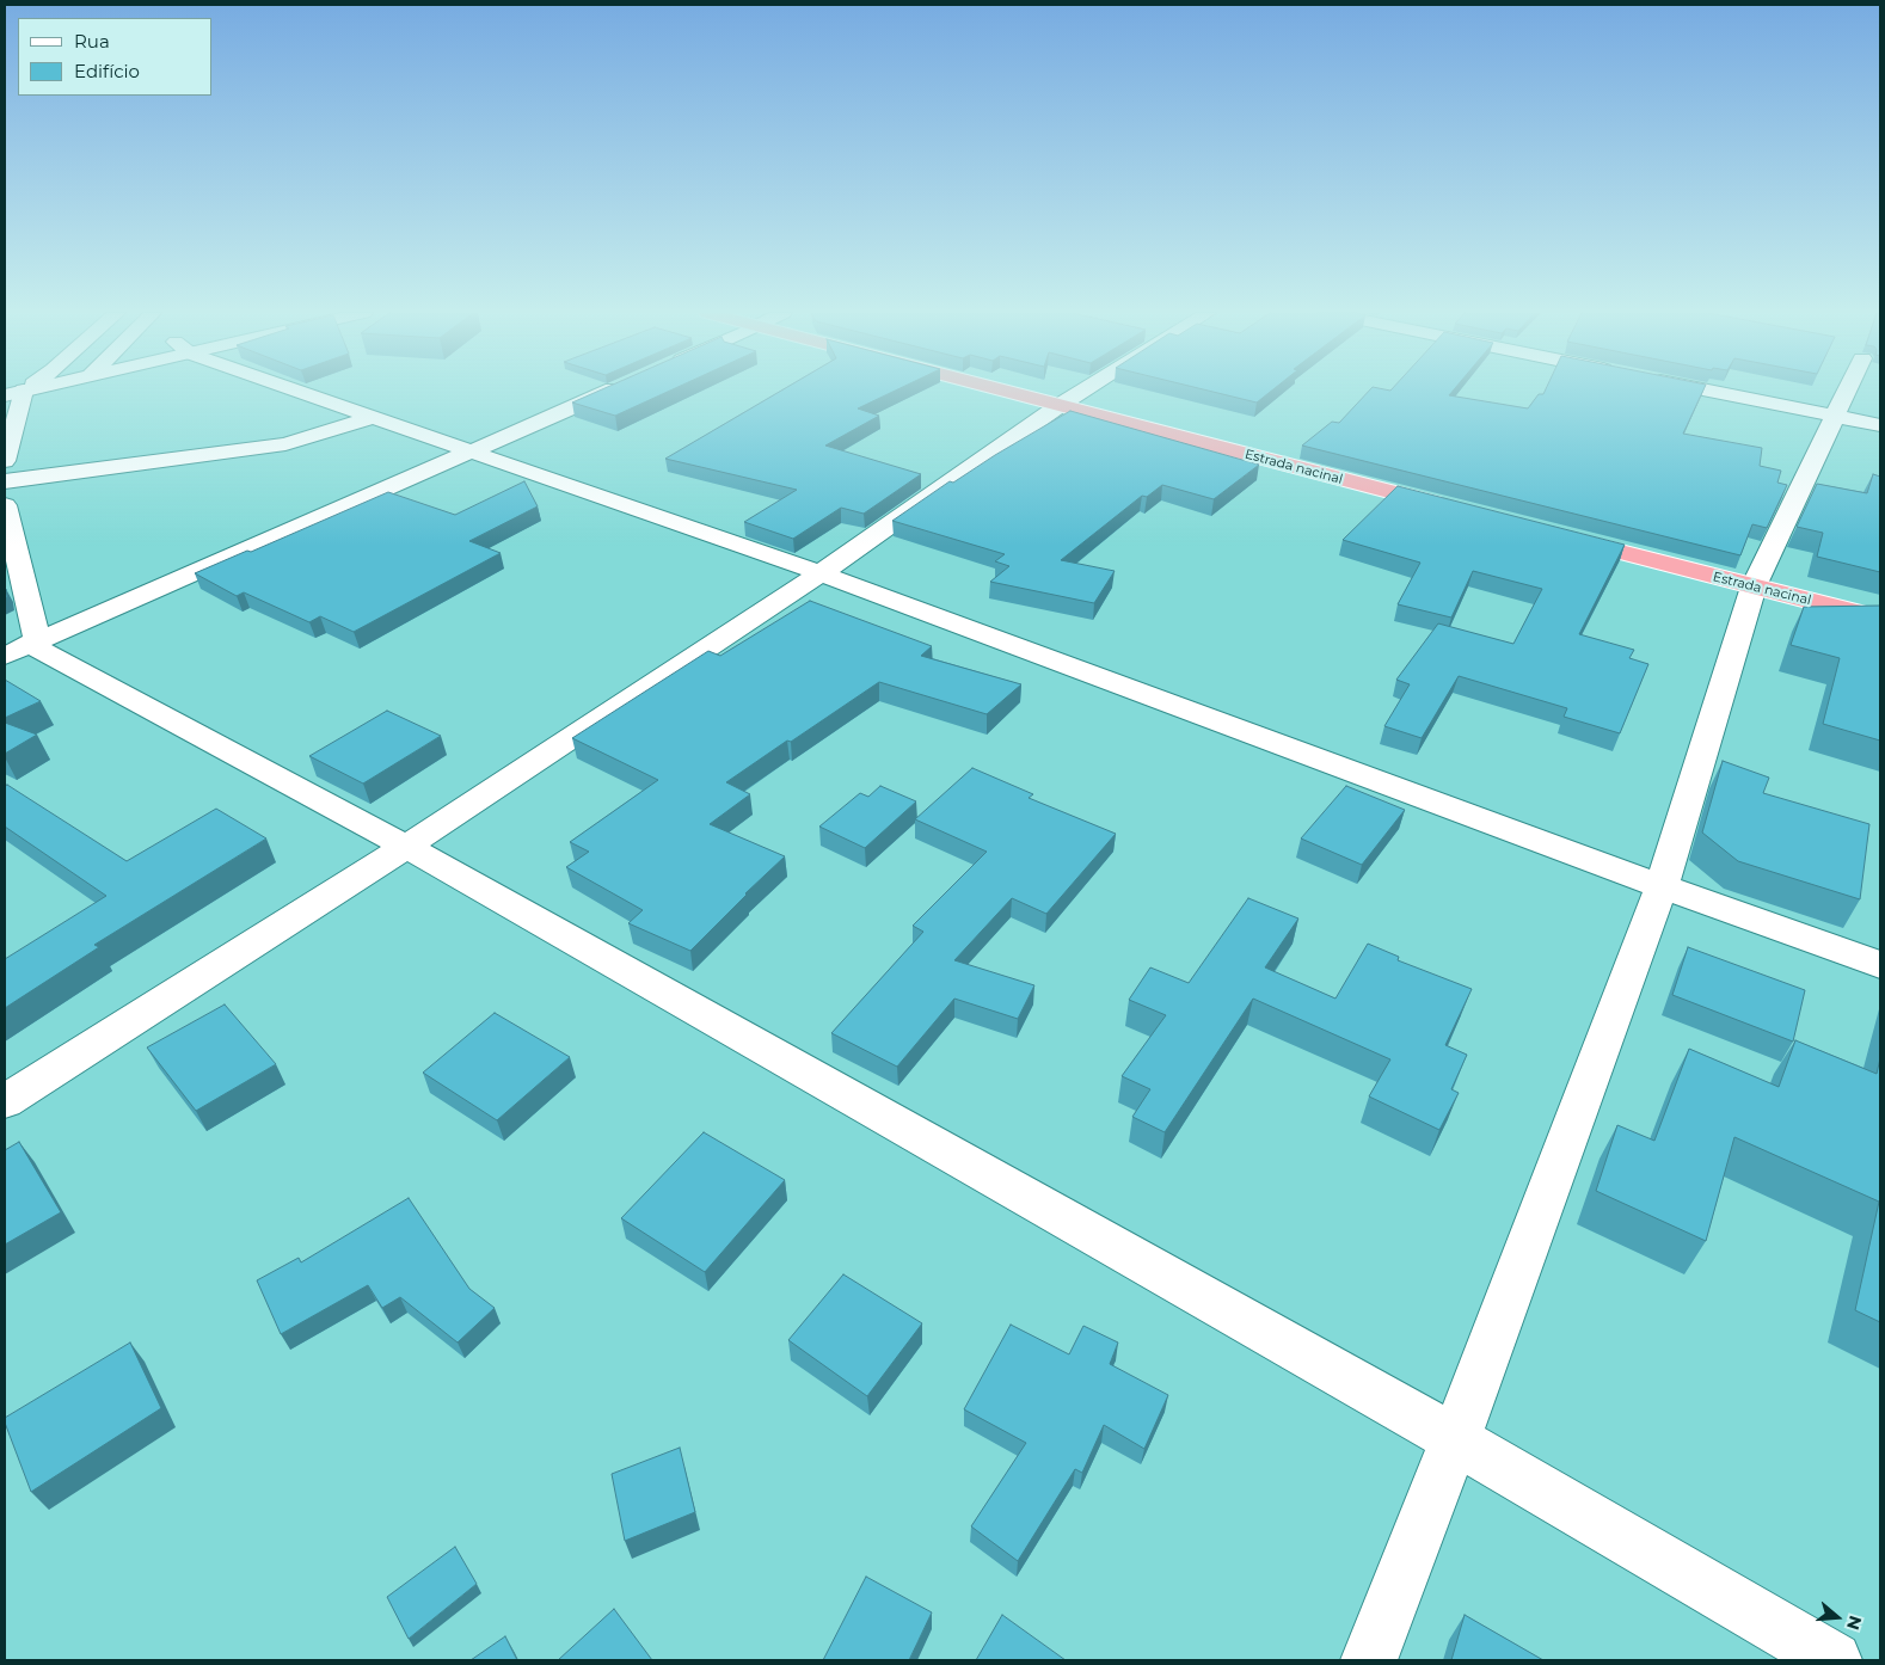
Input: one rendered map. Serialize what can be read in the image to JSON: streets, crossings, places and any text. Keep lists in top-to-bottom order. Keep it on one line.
{"streets":{"highway":["Estrada nacinal"]},"legend":["Rua","Edifício"],"north":"right"}
